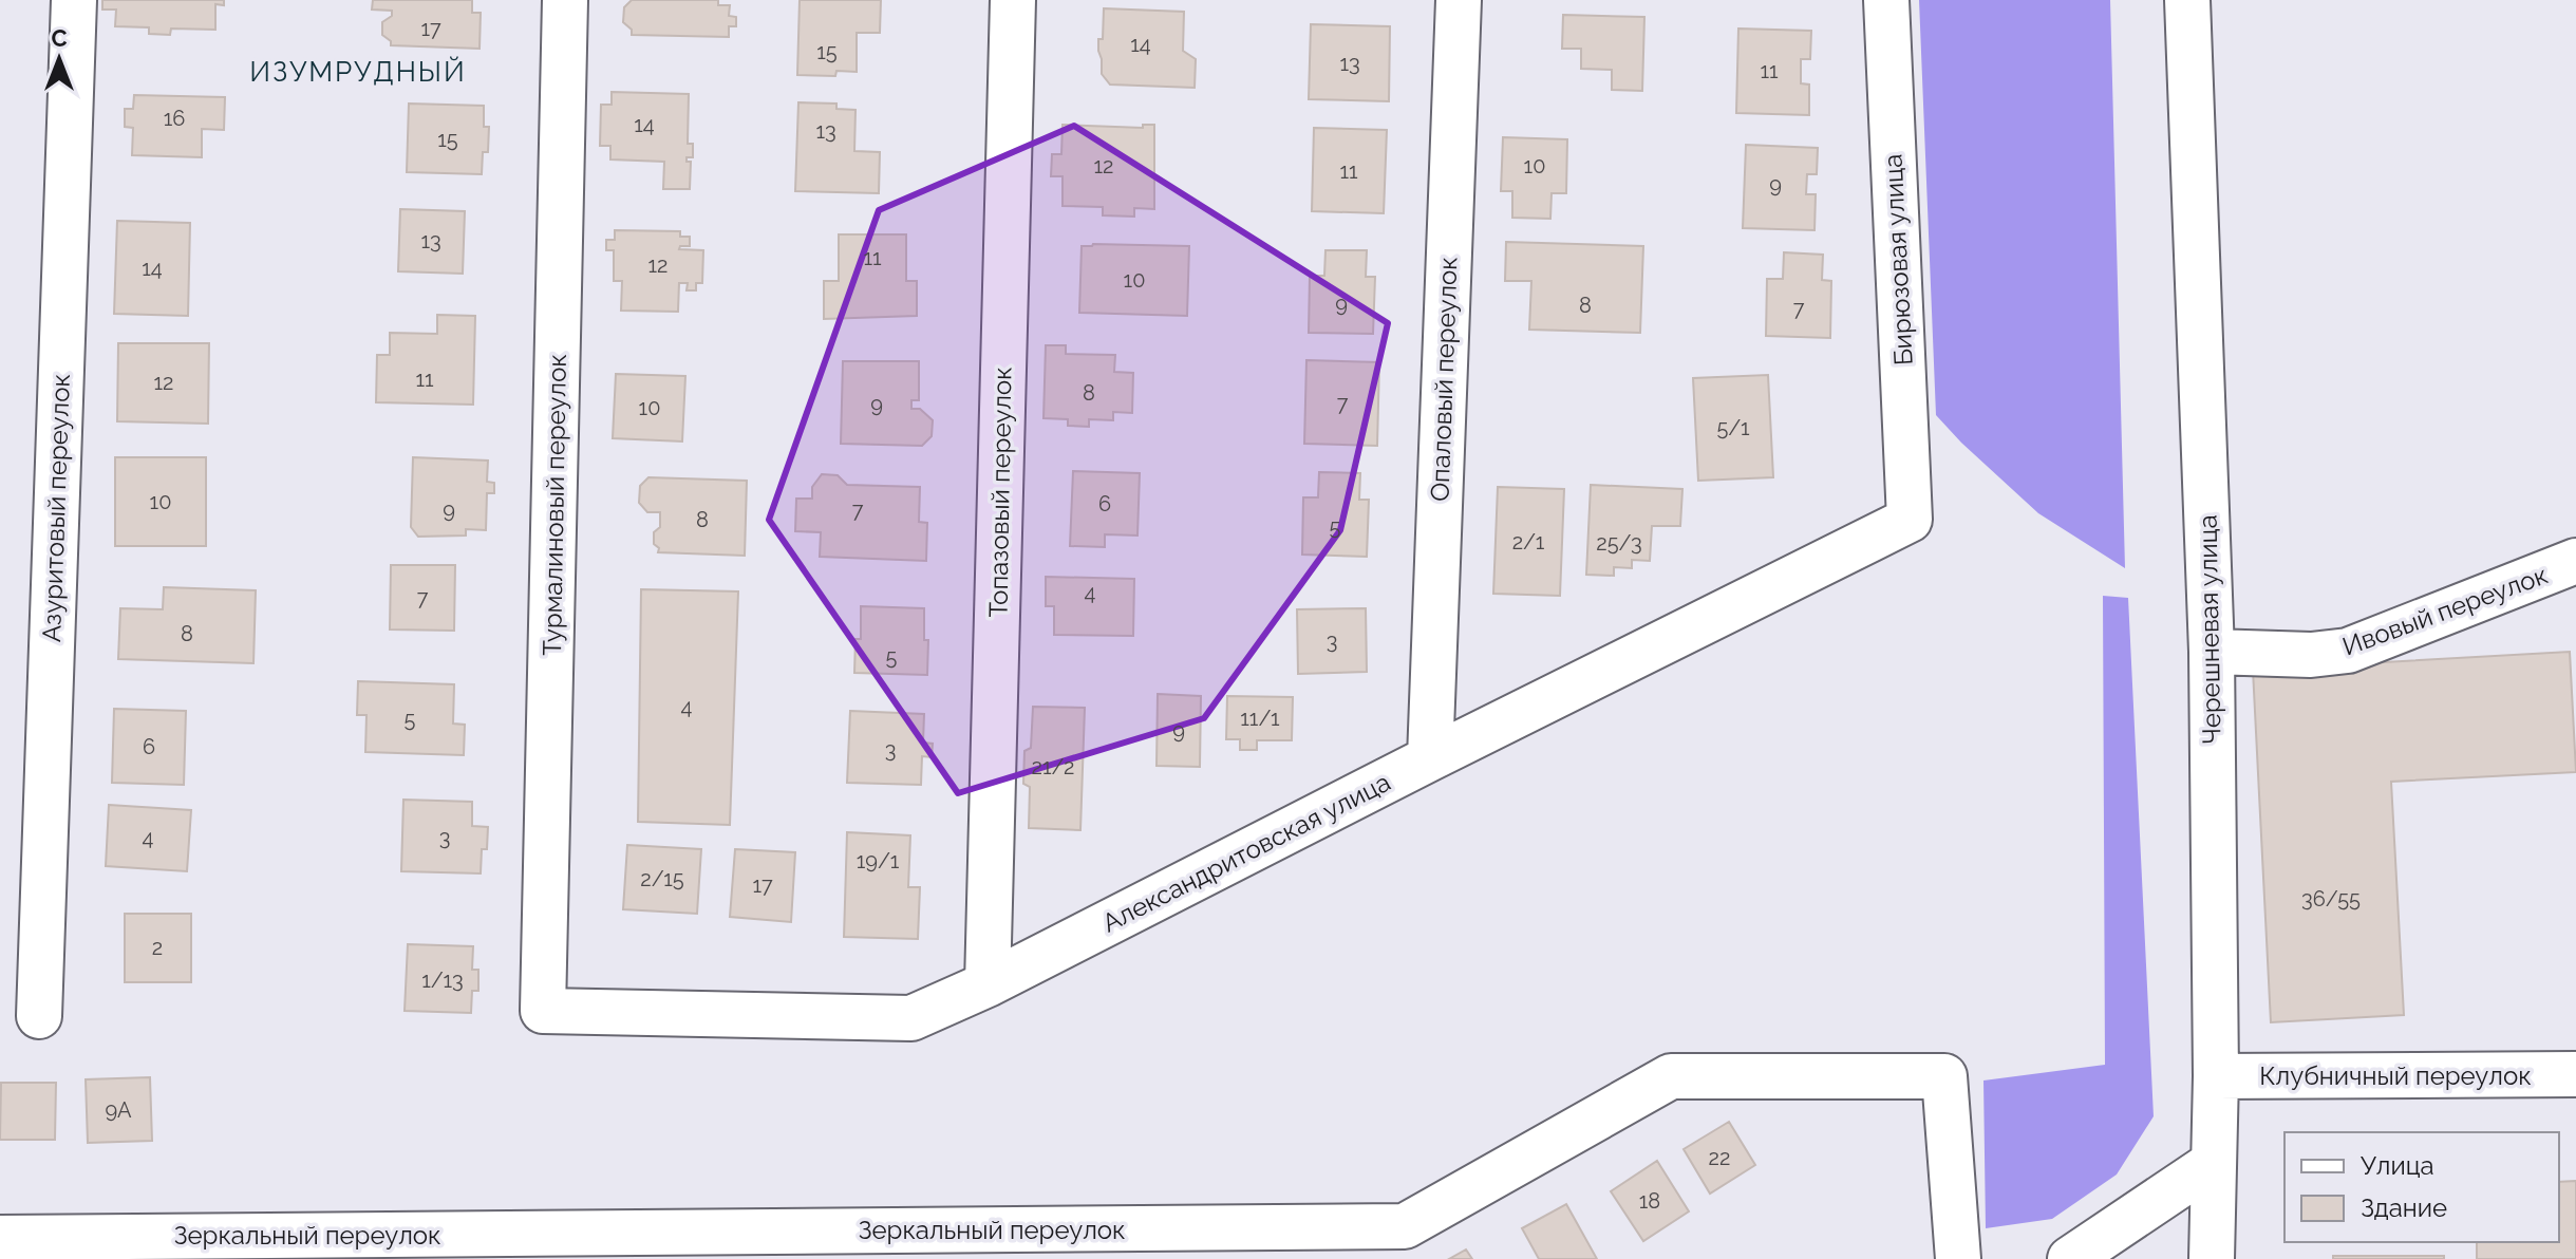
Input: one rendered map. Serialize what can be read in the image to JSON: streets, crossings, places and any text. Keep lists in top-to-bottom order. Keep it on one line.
{"streets":{"street":["Бирюзовая улица","Опаловый переулок","Топазовый переулок","Турмалиновый переулок","Азуритовый переулок","Ивовый переулок","Черешневая улица","Александритовская улица","Клубничный переулок","Зеркальный переулок"]},"crossings":[["Бирюзовая улица","Александритовская улица"],["Опаловый переулок","Александритовская улица"],["Топазовый переулок","Александритовская улица"],["Турмалиновый переулок","Александритовская улица"],["Ивовый переулок","Черешневая улица"],["Черешневая улица","Клубничный переулок"]],"districts":["ИЗУМРУДНЫЙ"],"house_numbers":["17","14","15","13","11","16","14","13","15","12","10","11","9","13","11","12","14","10","9","8","7","11","12","8","7","9","10","5/1","10","6","9","7","8","5","2/1","25/3","4","7","8","3","5","4","11/1","5","9","6","3","21/2","4","3","19/1","2/15","17","36/55","2","1/13","9А","22","18"],"legend":["Улица","Здание"],"north":"top"}
